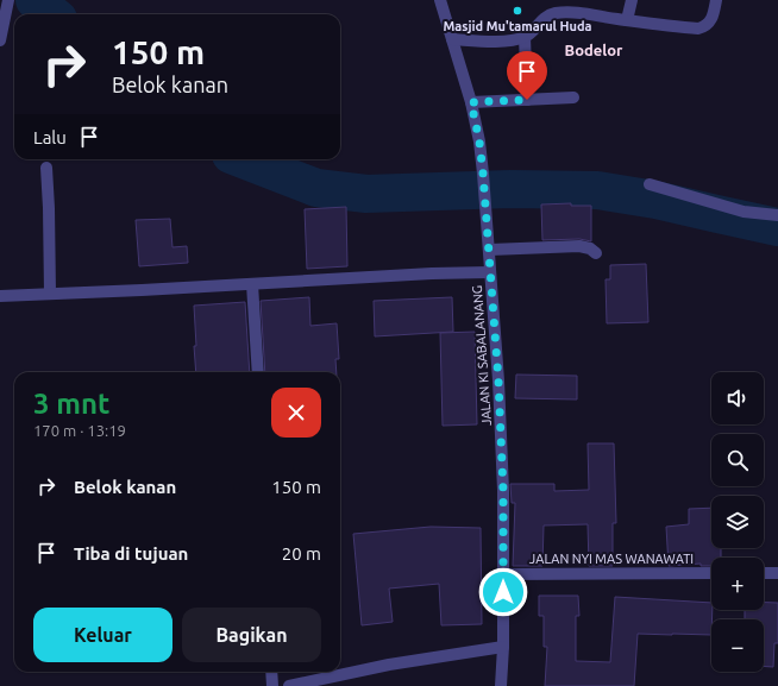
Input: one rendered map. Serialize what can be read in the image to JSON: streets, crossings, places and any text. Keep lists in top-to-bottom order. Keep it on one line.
{"streets":{"street":["JALAN KI SABALANANG","JALAN NYI MAS WANAWATI"]},"crossings":[["JALAN KI SABALANANG","JALAN NYI MAS WANAWATI"]],"districts":["Bodelor"],"places":["Masjid Mu'tamarul Huda"],"page":{"turn":["150 m","Belok kanan"],"then":"Lalu","map_buttons":["+","−"],"heading":["3 mnt","170 m · 13:19"],"list":[{"name":"Belok kanan","value":"150 m"},{"name":"Tiba di tujuan","value":"20 m"}],"buttons":["Keluar","Bagikan"]}}
